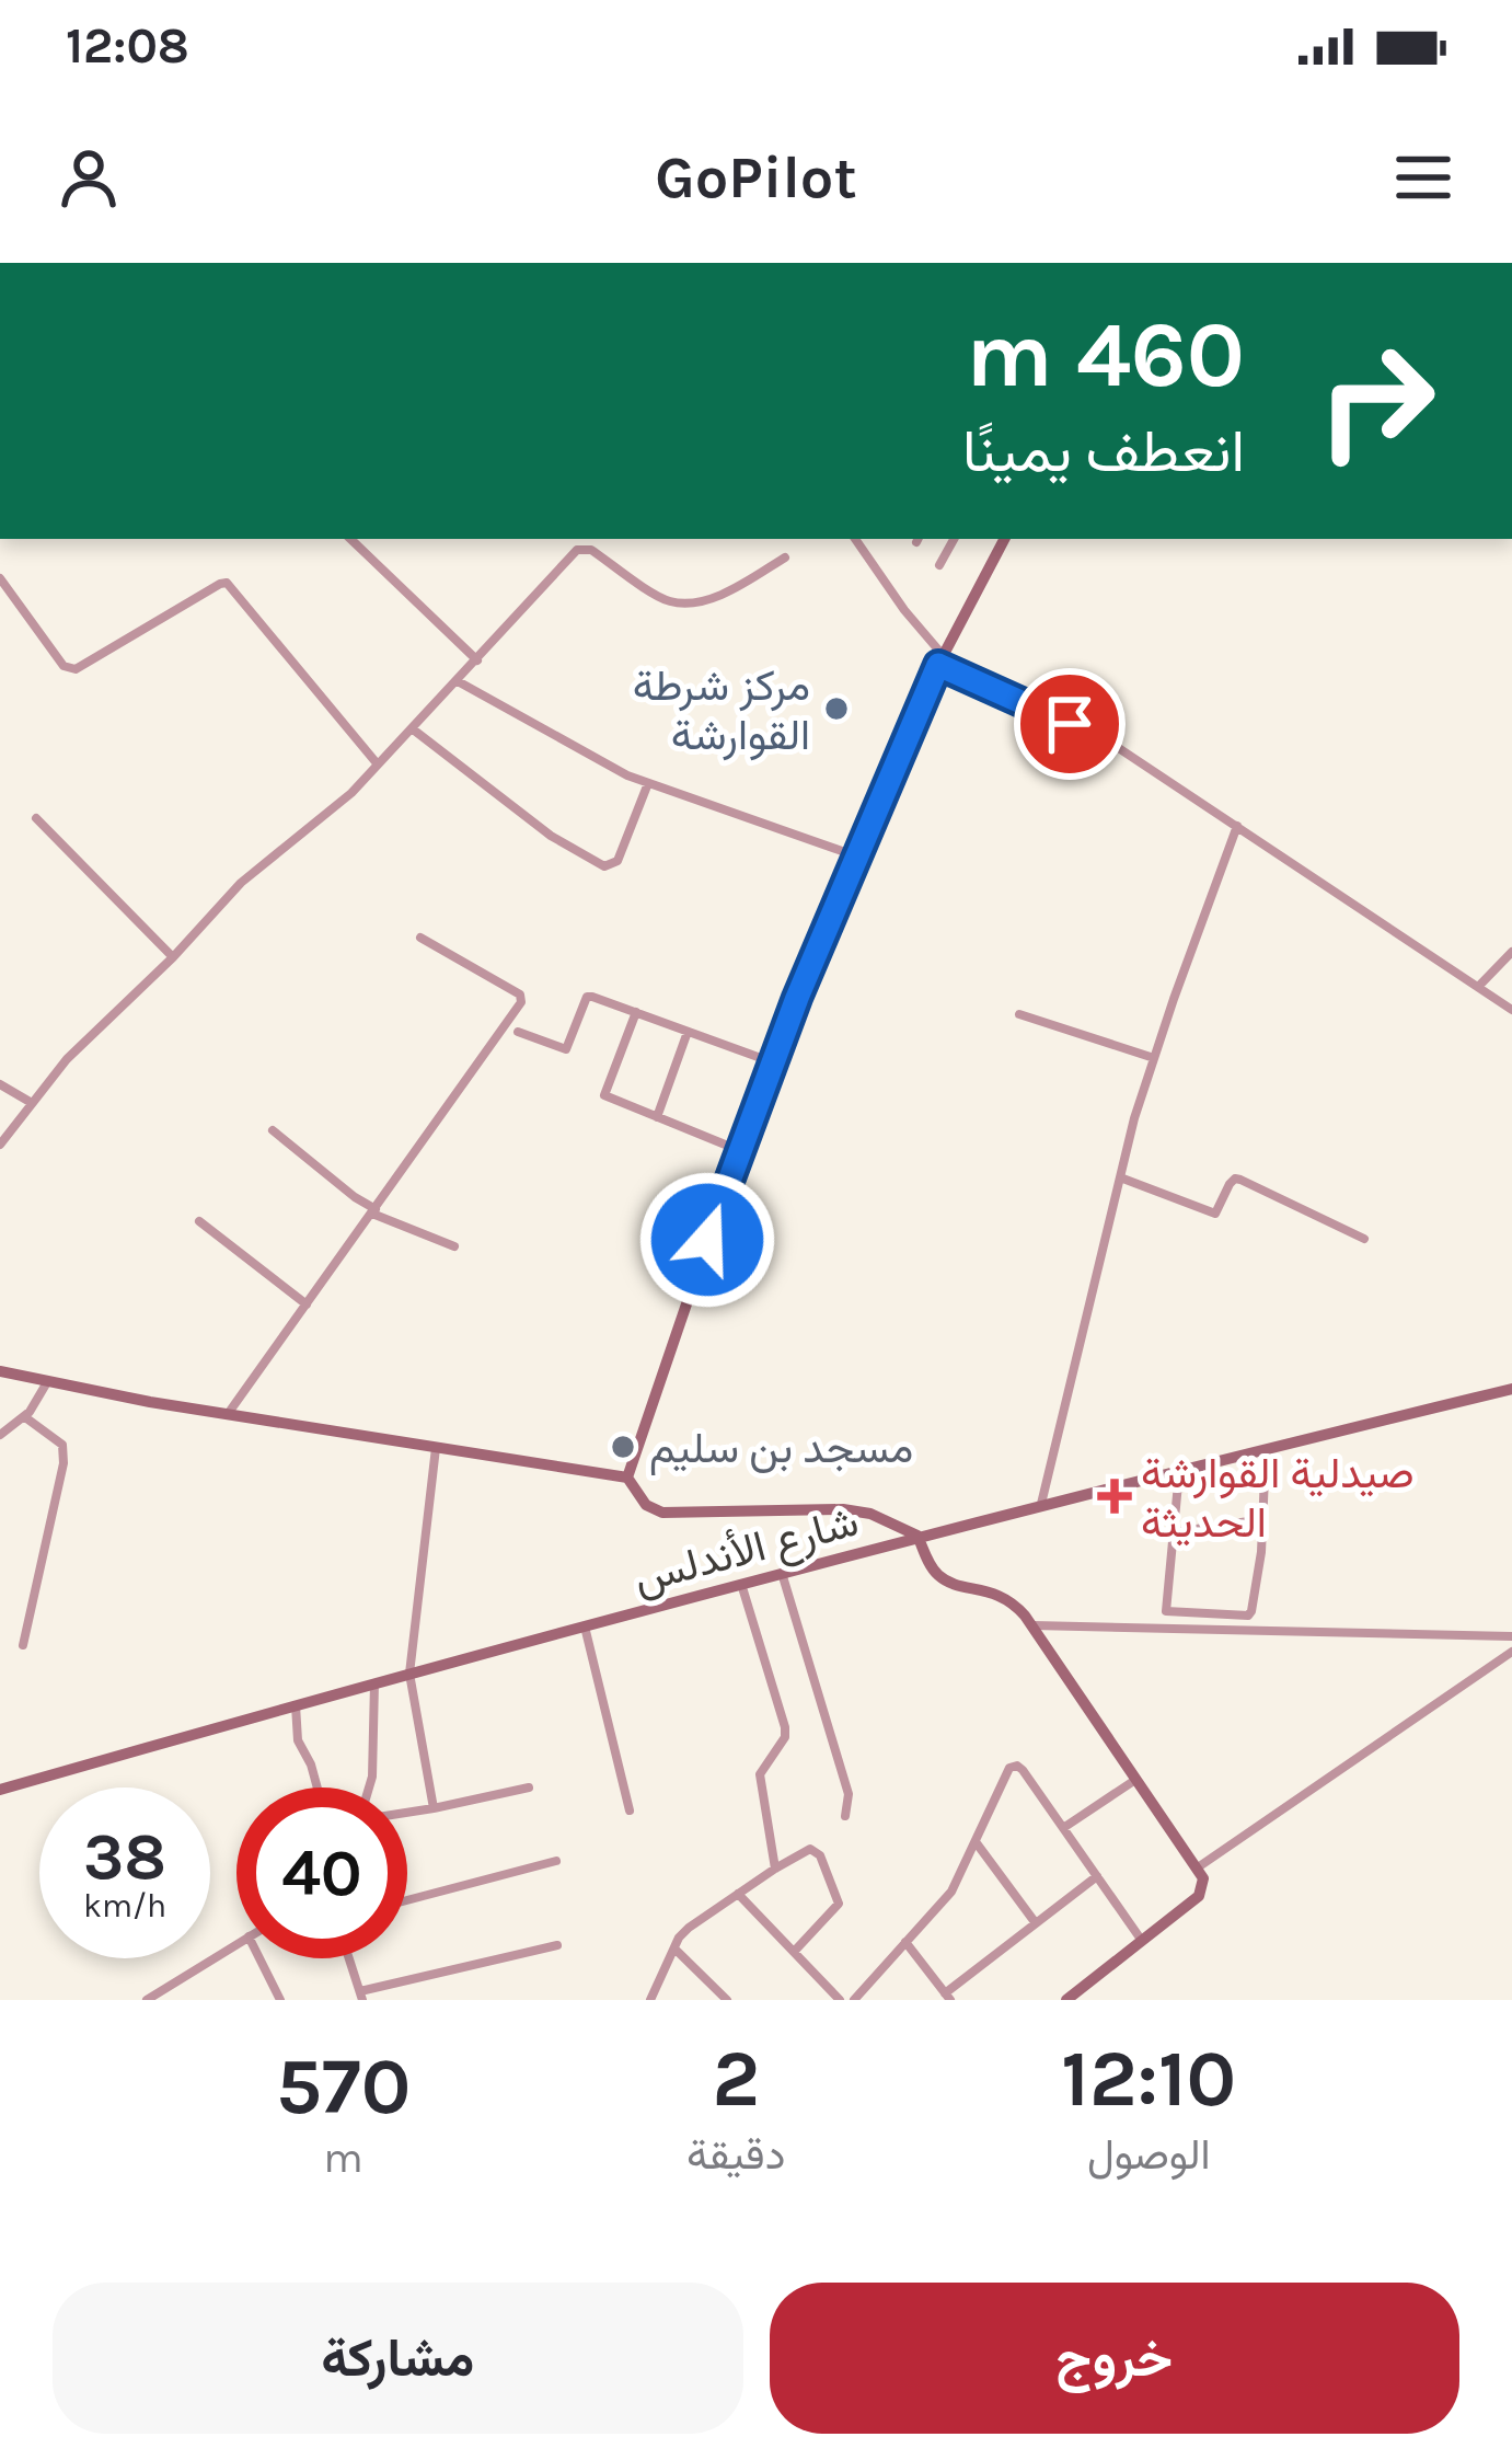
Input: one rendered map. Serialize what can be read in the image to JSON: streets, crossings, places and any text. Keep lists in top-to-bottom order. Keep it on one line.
{"streets":{"main road":["شارع الأندلس"]},"places":{"other":["مركز شرطة القوارشة","مسجد بن سليم"],"health":["صيدلية القوارشة الحديثة"]},"page":{"status":"12:08","header":"GoPilot","turn":["460 m","انعطف يمينًا"],"speed":"38 km/h","limit":"40","eta":["12:10","الوصول","2","دقيقة","570","m"],"buttons":["خروج","مشاركة"]}}
